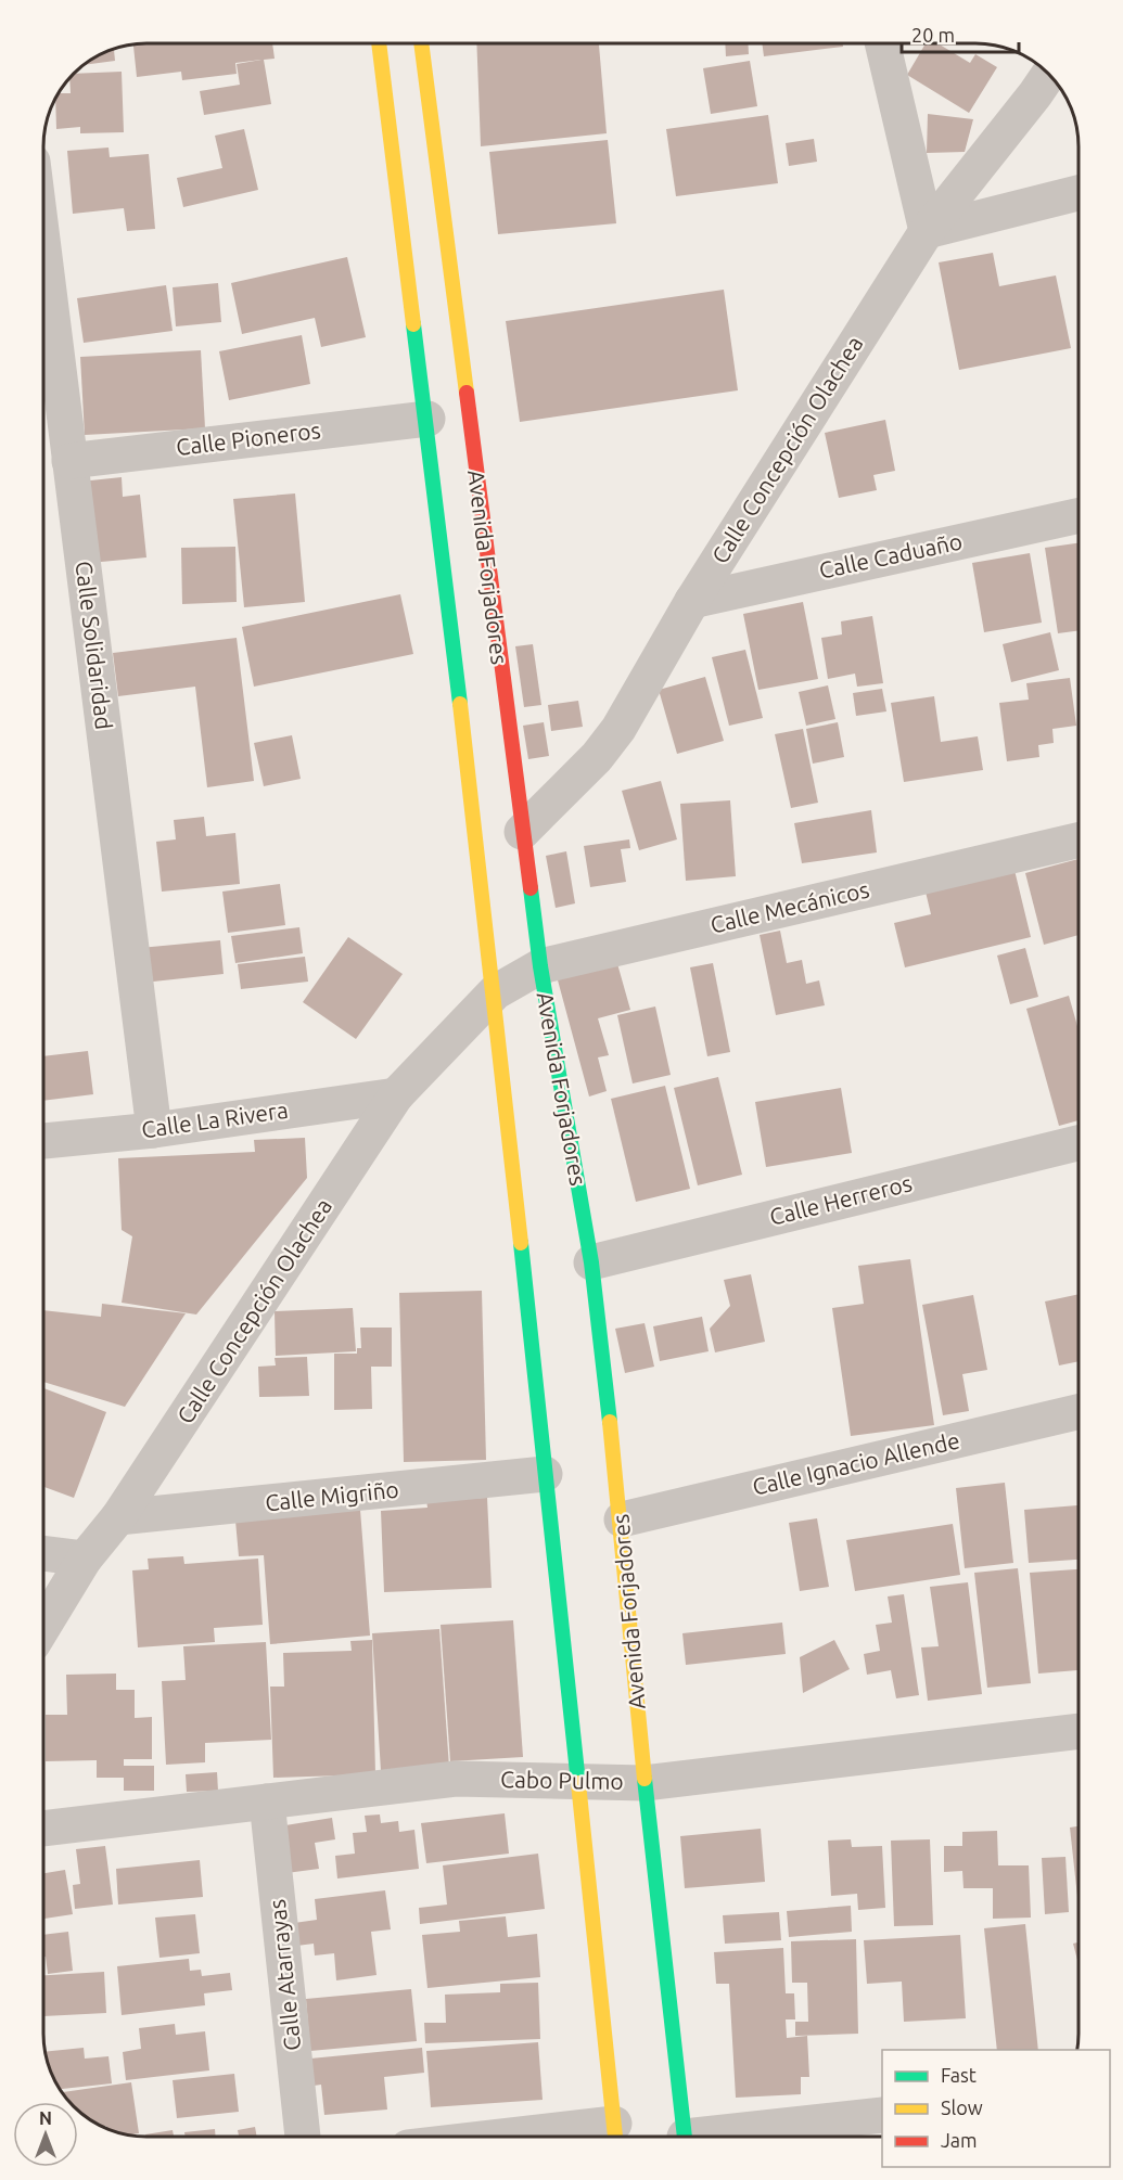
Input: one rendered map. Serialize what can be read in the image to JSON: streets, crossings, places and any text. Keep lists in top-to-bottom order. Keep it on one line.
{"streets":{"main road":["Avenida Forjadores"],"street":["Calle Pioneros","Calle Concepción Olachea","Calle Caduaño","Calle Solidaridad","Calle Mecánicos","Calle La Rivera","Calle Herreros","Calle Ignacio Allende","Calle Migriño","Cabo Pulmo","Calle Atarrayas"]},"crossings":[["Calle Pioneros","Avenida Forjadores"],["Calle Pioneros","Calle Solidaridad"],["Calle Concepción Olachea","Calle Caduaño"],["Calle Concepción Olachea","Avenida Forjadores"],["Calle Concepción Olachea","Calle Mecánicos"],["Calle Concepción Olachea","Calle La Rivera"],["Calle Concepción Olachea","Calle Migriño"],["Avenida Forjadores","Calle Mecánicos"],["Avenida Forjadores","Calle Herreros"],["Avenida Forjadores","Calle Ignacio Allende"],["Avenida Forjadores","Calle Migriño"],["Avenida Forjadores","Cabo Pulmo"],["Calle Solidaridad","Calle La Rivera"],["Cabo Pulmo","Calle Atarrayas"]],"legend":["Fast","Slow","Jam"],"scale_bar":"20 m","north":"top"}
